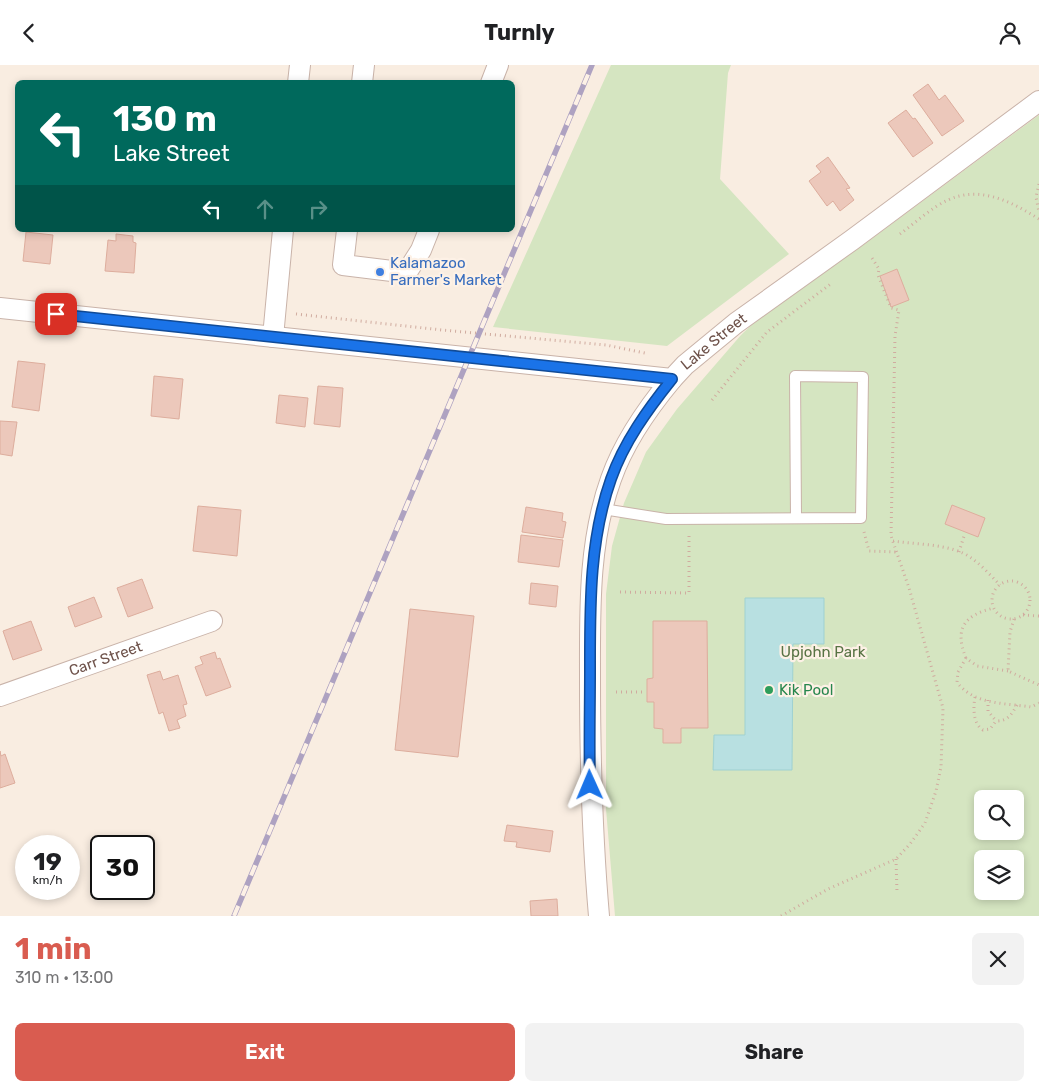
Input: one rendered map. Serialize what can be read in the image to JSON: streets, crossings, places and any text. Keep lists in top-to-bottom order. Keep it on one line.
{"streets":{"street":["Lake Street","Carr Street"]},"parks":["Upjohn Park"],"places":["Kalamazoo Farmer's Market","Kik Pool"],"page":{"header":"Turnly","turn":["130 m","Lake Street"],"speed":"19 km/h","limit":"30","heading":["1 min","310 m · 13:00"],"buttons":["Exit","Share"]}}
